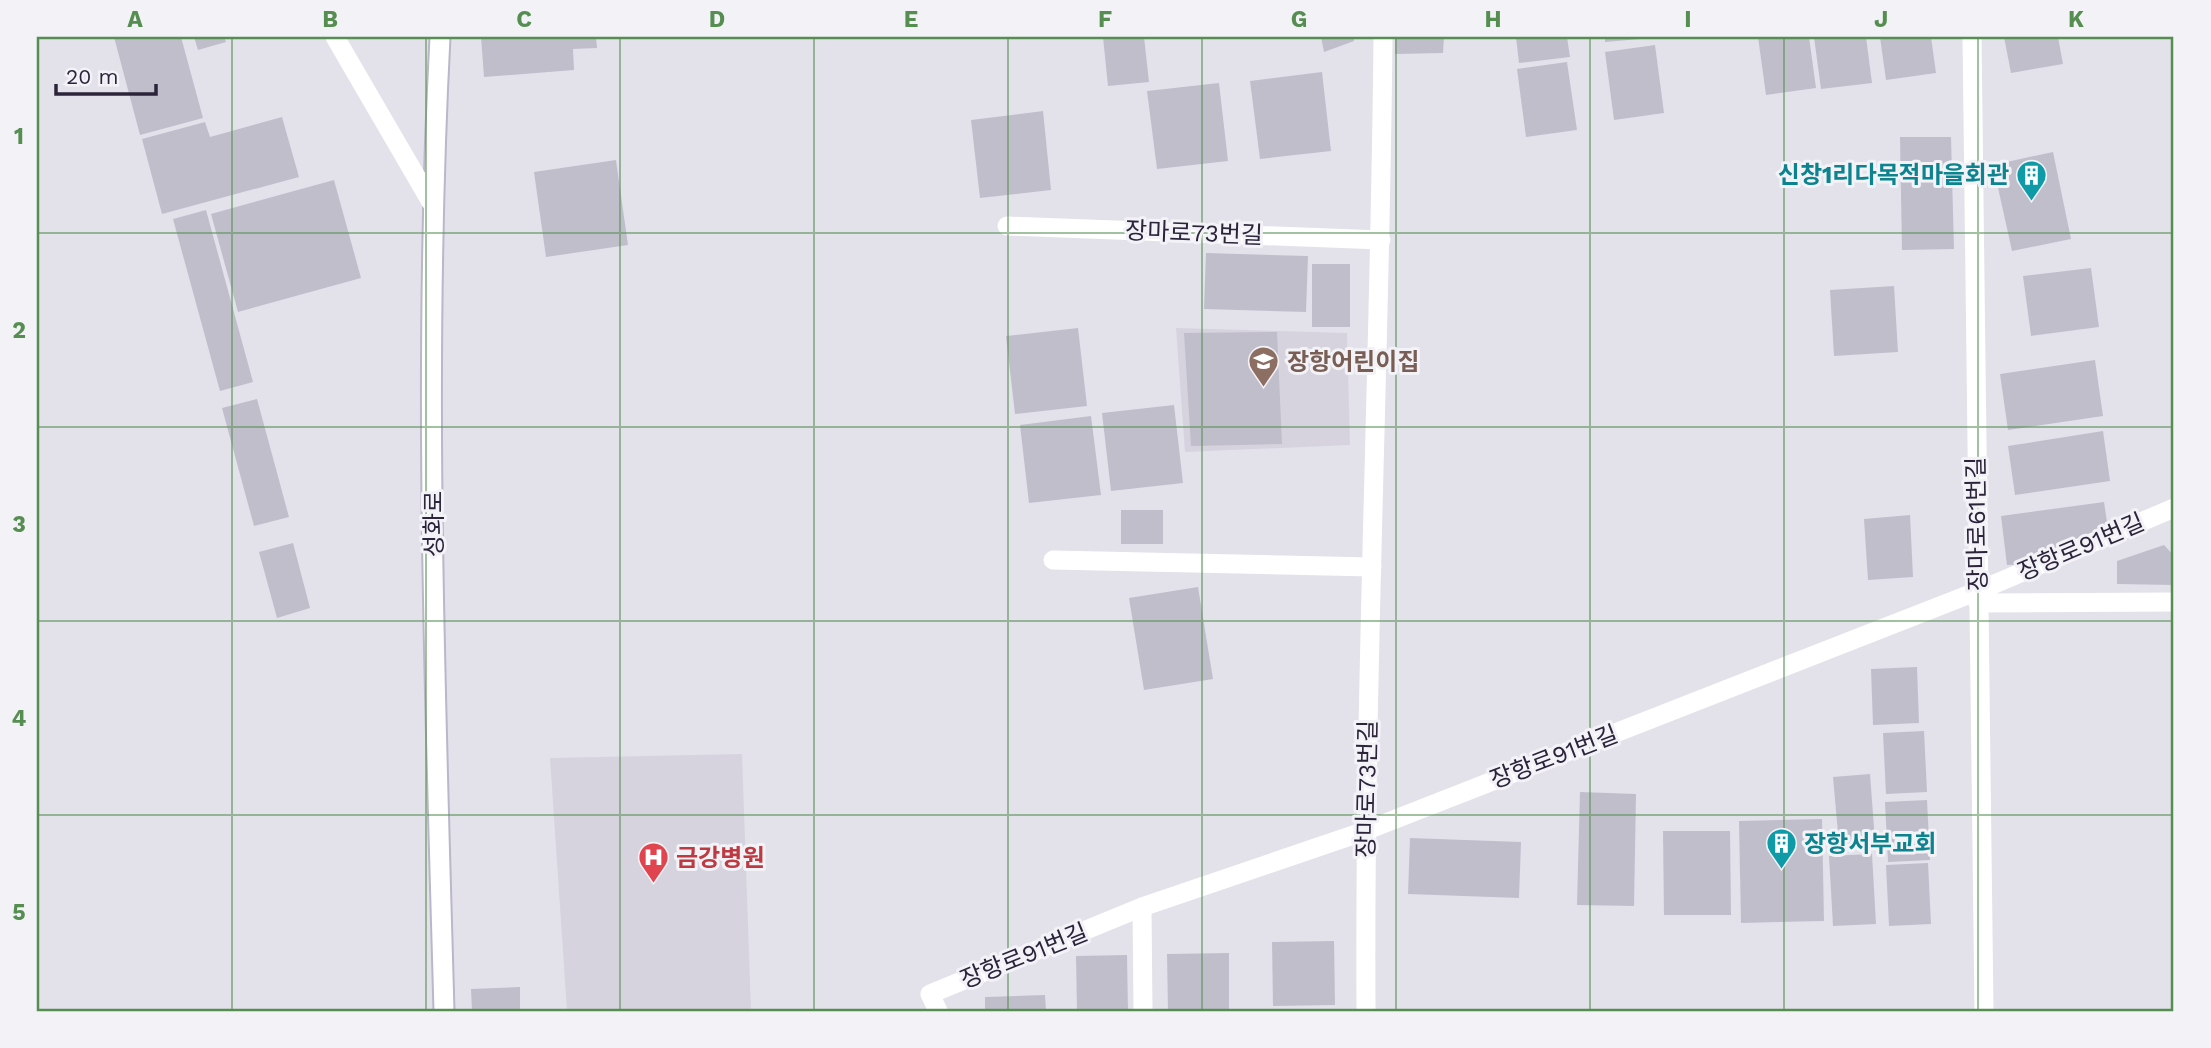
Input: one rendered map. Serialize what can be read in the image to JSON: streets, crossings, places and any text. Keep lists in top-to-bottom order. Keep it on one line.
{"streets":{"street":["장마로73번길","성화로","장마로61번길","장항로91번길"]},"crossings":[["장마로73번길","장항로91번길"],["장마로61번길","장항로91번길"]],"places":{"building":["신창1리다목적마을회관","장항서부교회"],"school or university":["장항어린이집"],"hospital":["금강병원"]},"scale_bar":"20 m","grid":{"columns":["A","B","C","D","E","F","G","H","I","J","K"],"rows":["1","2","3","4","5"]}}
